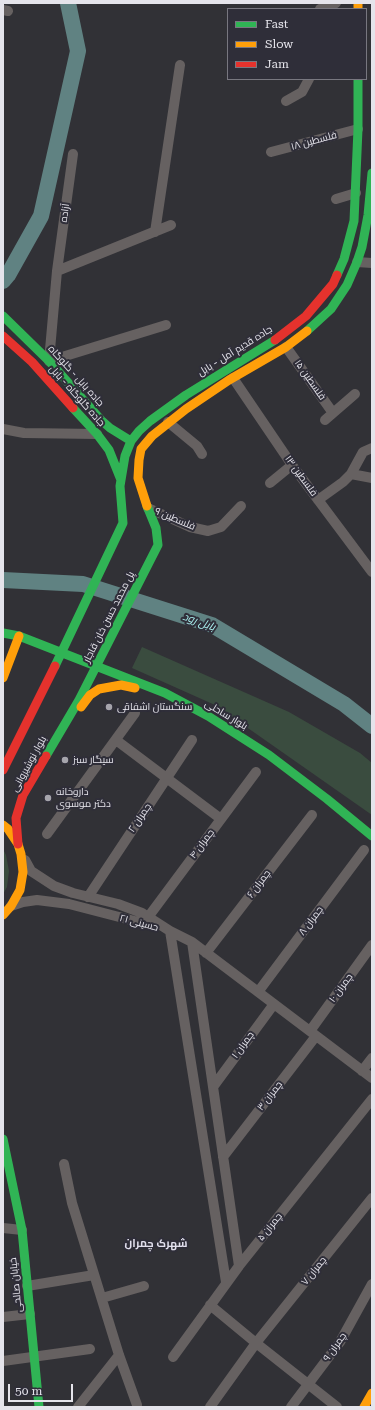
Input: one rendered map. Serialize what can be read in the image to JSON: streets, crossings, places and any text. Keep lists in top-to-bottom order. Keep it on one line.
{"streets":{"main road":["جاده قدیم آمل - بابل","جاده بابل - گلوگاه","جاده گلوگاه - بابل","پل محمد حسن خان قاجار","بلوار ساحلی","بلوار نوشیروانی","خيابان صالحی"],"street":["فلسطین ۱۸","آزاده","فلسطین ۱۵","فلسطین ۱۳","فلسطین ۹","چمران ۲","چمران ۴","چمران ۶","چمران ۸","حسینی ۲۱","چمران ۱۰","چمران ۱","چمران ۳","چمران ۵","چمران ۷","چمران ۹"]},"crossings":[["فلسطین ۱۸","جاده قدیم آمل - بابل"],["آزاده","جاده بابل - گلوگاه"],["جاده قدیم آمل - بابل","جاده بابل - گلوگاه"],["جاده گلوگاه - بابل","بلوار نوشیروانی"],["فلسطین ۹","پل محمد حسن خان قاجار"],["پل محمد حسن خان قاجار","بلوار نوشیروانی"],["چمران ۲","حسینی ۲۱"],["چمران ۴","حسینی ۲۱"],["چمران ۱۰","چمران ۳"]],"districts":["شهرک چمران"],"water":["بابل رود"],"places":["سنگستان اشفاقی","سیگار سبز","داروخانه دکتر موسوی"],"legend":["Fast","Slow","Jam"],"scale_bar":"50 m"}
